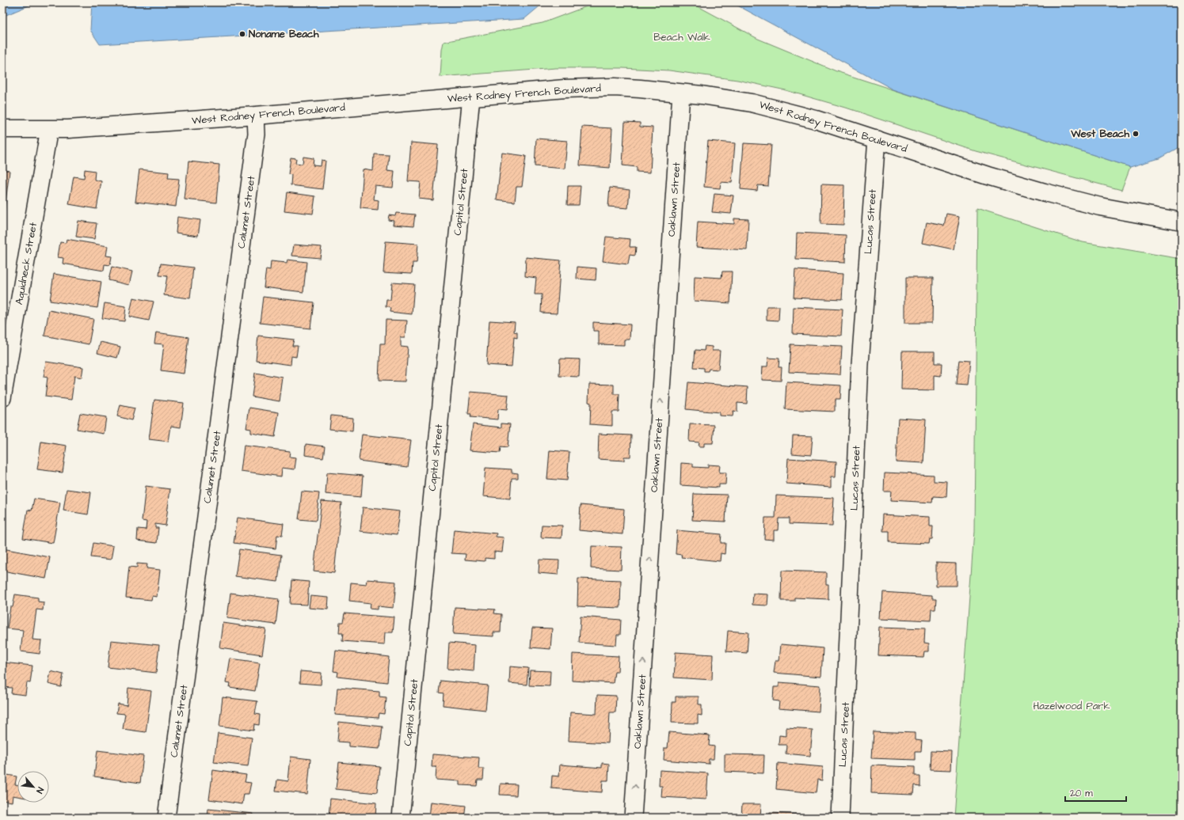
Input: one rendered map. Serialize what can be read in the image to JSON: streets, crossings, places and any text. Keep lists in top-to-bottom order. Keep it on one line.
{"streets":{"main road":["West Rodney French Boulevard"],"street":["Oaklawn Street","Capitol Street","Calumet Street","Lucas Street","Aquidneck Street"]},"crossings":[["West Rodney French Boulevard","Oaklawn Street"],["West Rodney French Boulevard","Capitol Street"],["West Rodney French Boulevard","Calumet Street"],["West Rodney French Boulevard","Lucas Street"],["West Rodney French Boulevard","Aquidneck Street"]],"one_way":["Oaklawn Street"],"parks":["Beach Walk","Hazelwood Park"],"places":["Noname Beach","West Beach"],"scale_bar":"20 m","north":"bottom right"}
